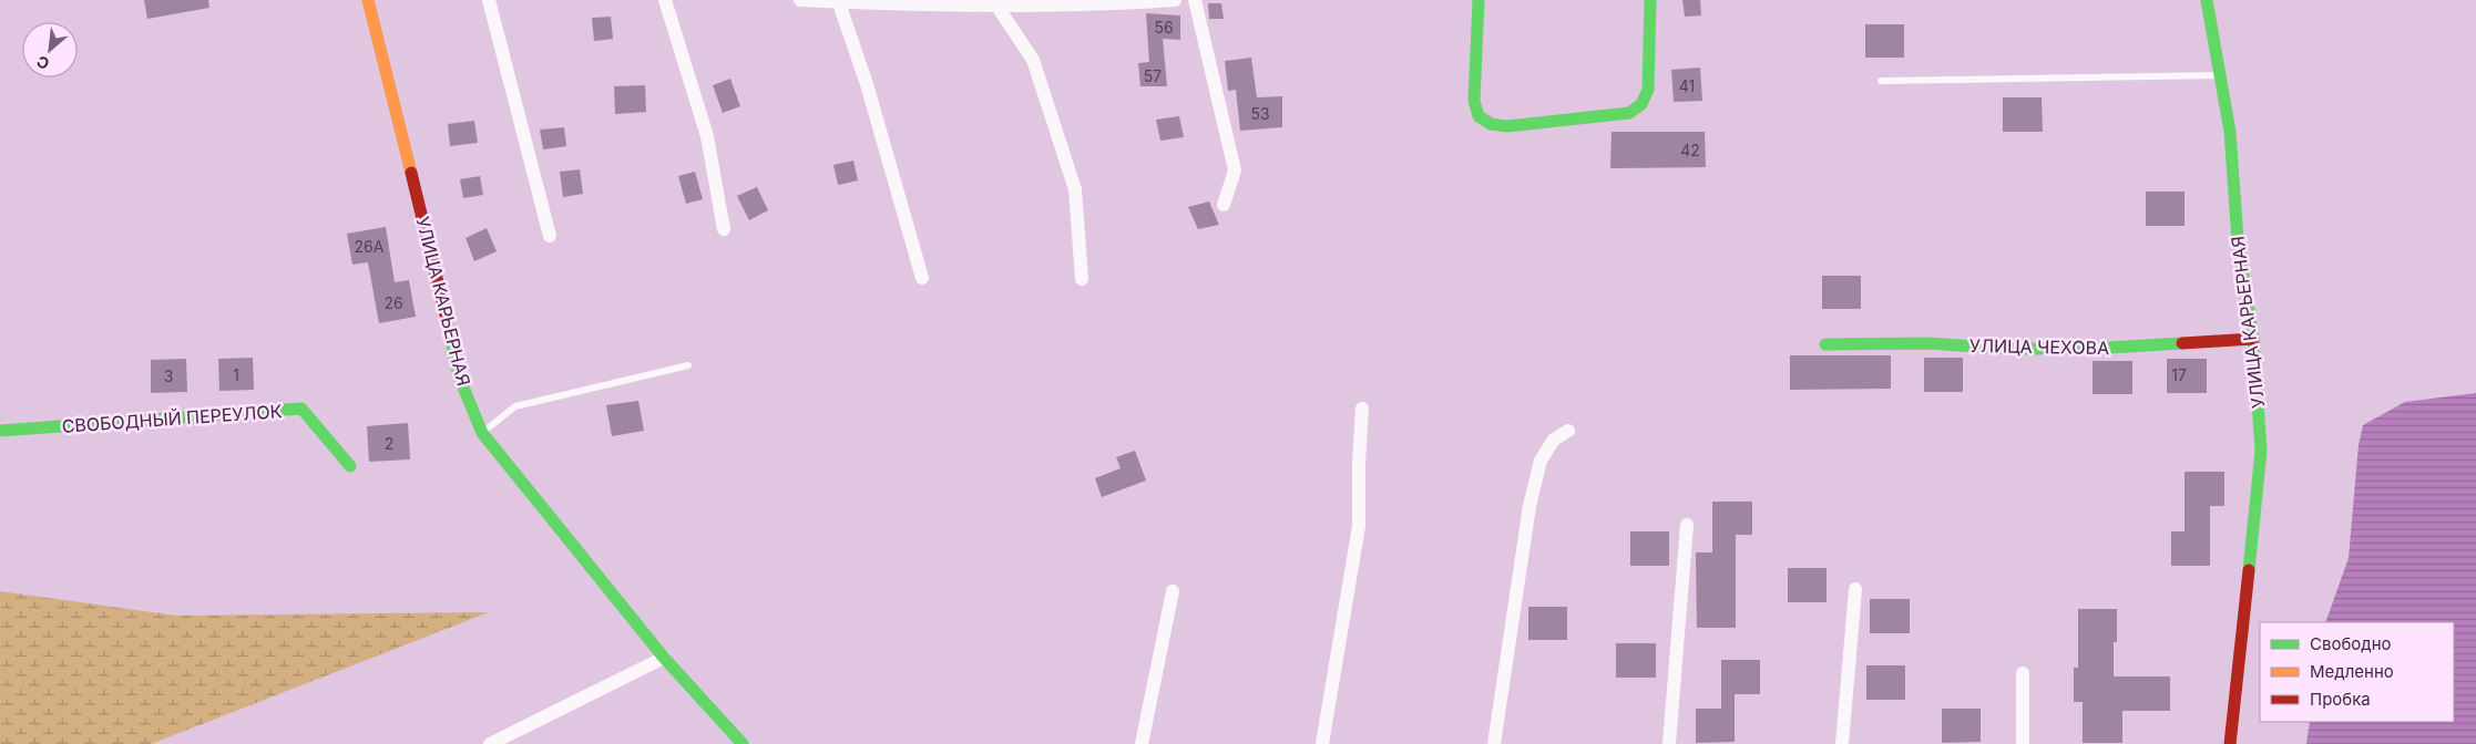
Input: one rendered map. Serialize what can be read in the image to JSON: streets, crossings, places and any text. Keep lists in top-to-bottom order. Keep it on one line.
{"streets":{"street":["УЛИЦА КАРЬЕРНАЯ","УЛИЦА ЧЕХОВА","СВОБОДНЫЙ ПЕРЕУЛОК"]},"crossings":[["УЛИЦА КАРЬЕРНАЯ","УЛИЦА ЧЕХОВА"]],"house_numbers":["56","57","41","53","42","26А","26","1","17","3","2"],"legend":["Свободно","Медленно","Пробка"],"north":"bottom left"}
